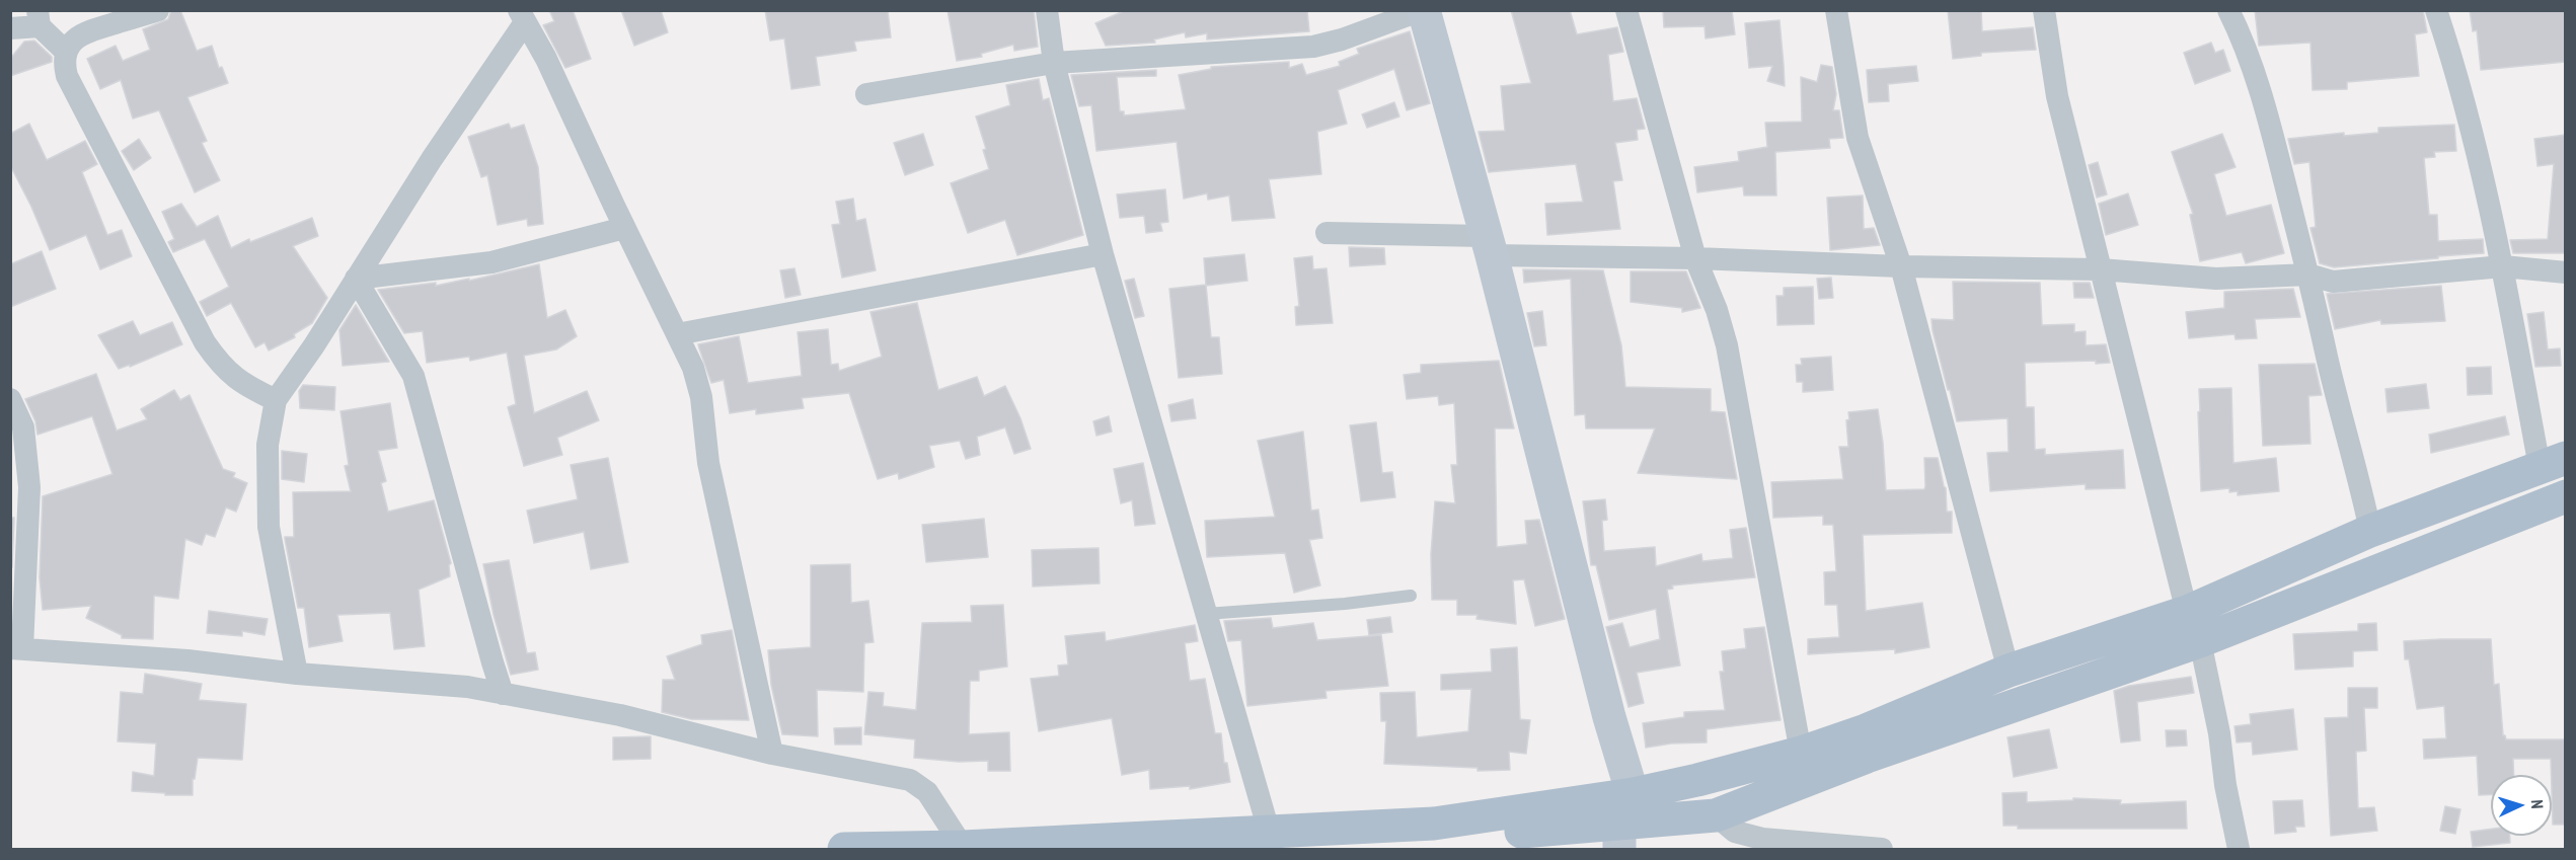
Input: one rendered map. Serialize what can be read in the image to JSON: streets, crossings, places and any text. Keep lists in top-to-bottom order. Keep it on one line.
{"north":"right"}
